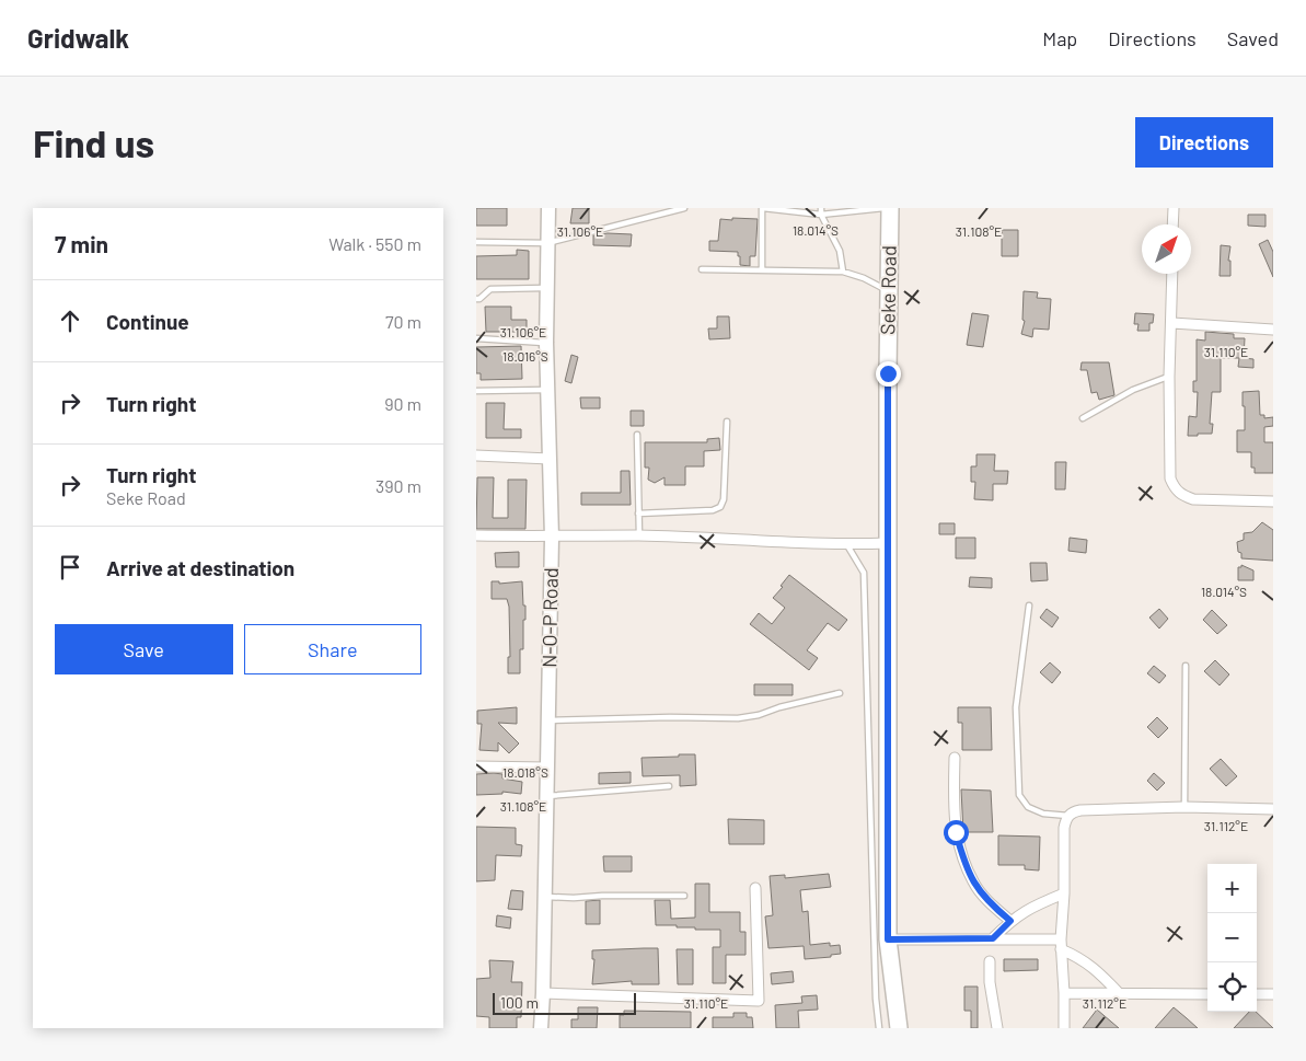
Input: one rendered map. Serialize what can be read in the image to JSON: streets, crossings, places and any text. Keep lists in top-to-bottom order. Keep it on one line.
{"streets":{"main road":["Seke Road"],"street":["N-O-P Road"]},"scale_bar":"100 m","north":"top right","page":{"header":"Gridwalk","nav":["Map","Directions","Saved"],"buttons":["Directions",["Save","Share"]],"title":"Find us","heading":["7 min","Walk · 550 m"],"list":[["Continue","70 m"],["Turn right","90 m"],["Turn right","Seke Road","390 m"],"Arrive at destination"],"map_buttons":["+","−"],"scale":"100 m"},"coordinates":["18.014°S","31.106°E","31.108°E","31.110°E","18.016°S","18.018°S","31.112°E"]}
